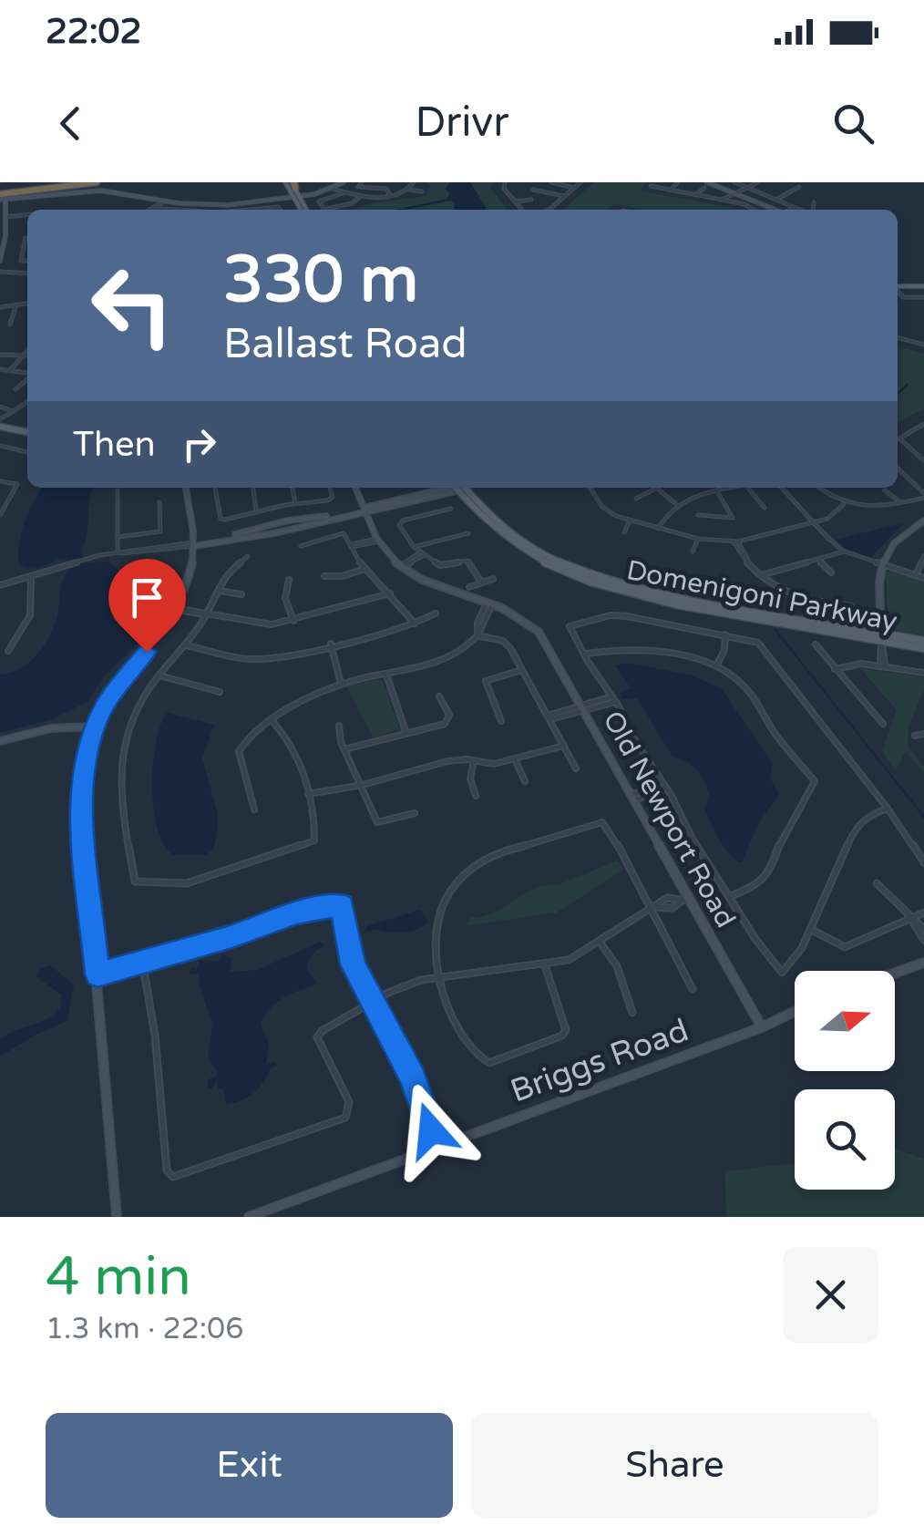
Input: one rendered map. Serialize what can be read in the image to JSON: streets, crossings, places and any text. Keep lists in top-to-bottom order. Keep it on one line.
{"streets":{"main road":["Domenigoni Parkway"],"street":["Old Newport Road","Briggs Road"]},"crossings":[["Old Newport Road","Briggs Road"]],"north":"right","page":{"status":"22:02","header":"Drivr","turn":["330 m","Ballast Road"],"then":"Then","heading":["4 min","1.3 km · 22:06"],"buttons":["Exit","Share"]}}
